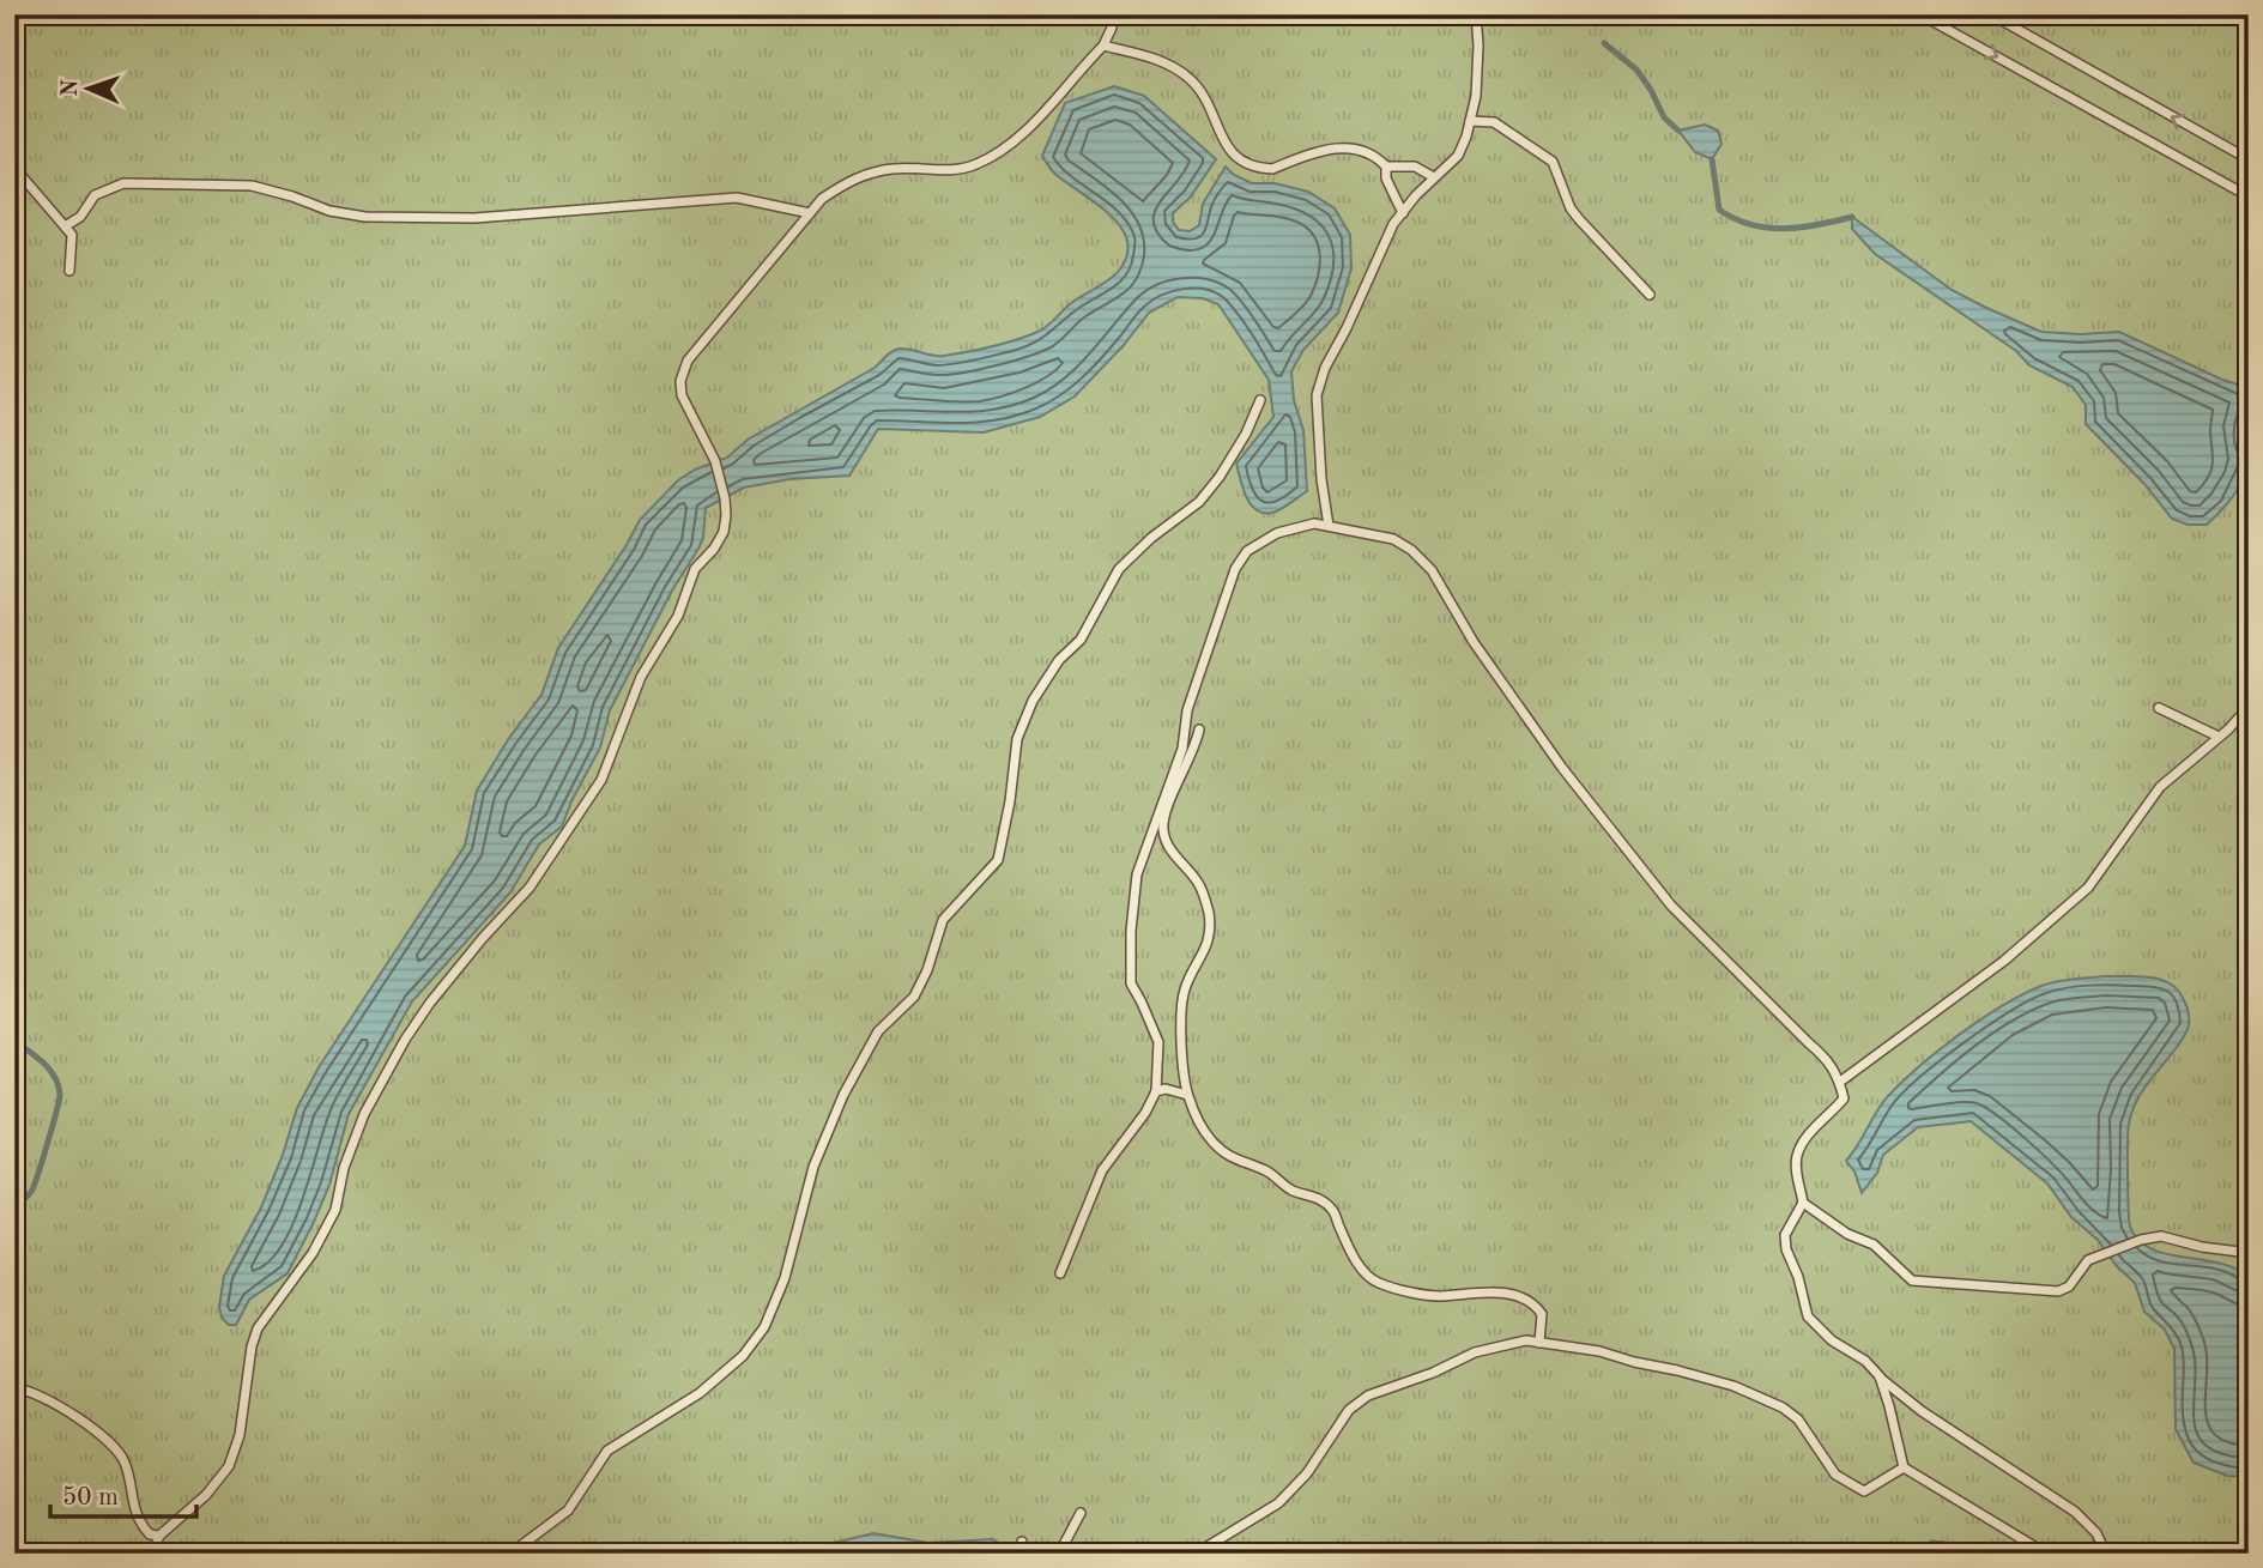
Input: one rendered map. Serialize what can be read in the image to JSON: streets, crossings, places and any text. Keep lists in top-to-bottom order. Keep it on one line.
{"scale_bar":"50 m","north":"left"}
